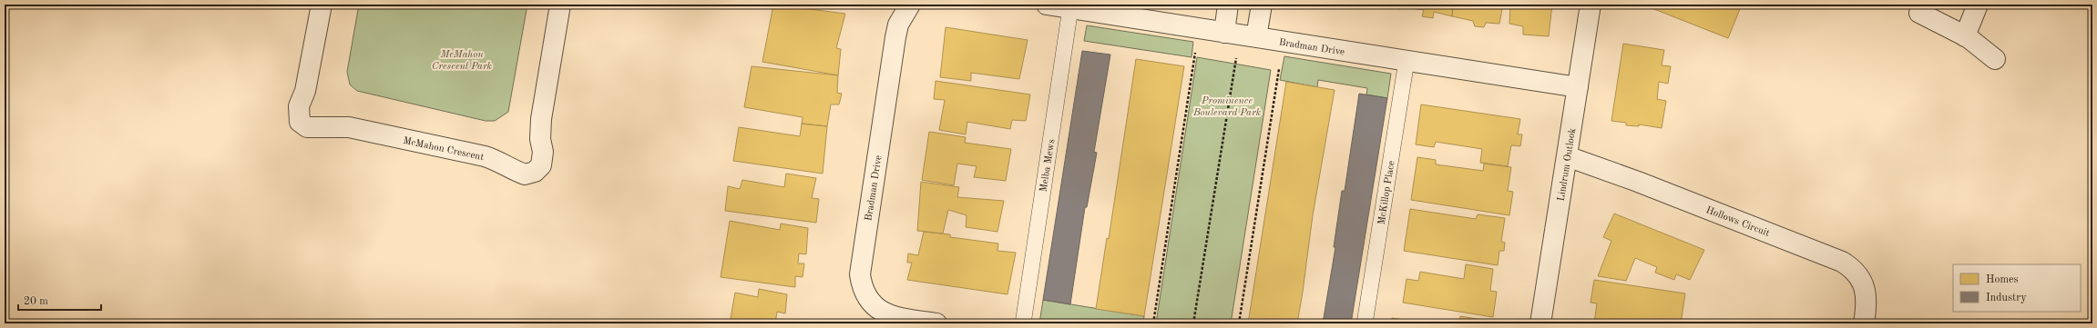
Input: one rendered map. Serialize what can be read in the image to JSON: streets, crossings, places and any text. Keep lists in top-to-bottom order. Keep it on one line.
{"streets":{"street":["Bradman Drive","McMahon Crescent","Lindrum Outlook","Hollows Circuit"],"lane":["Melba Mews","McKillop Place"]},"crossings":[["Bradman Drive","Lindrum Outlook"],["Bradman Drive","Melba Mews"],["Bradman Drive","McKillop Place"],["Lindrum Outlook","Hollows Circuit"]],"parks":["McMahon Crescent Park","Prominence Boulevard Park"],"legend":["Homes","Industry"],"scale_bar":"20 m"}
